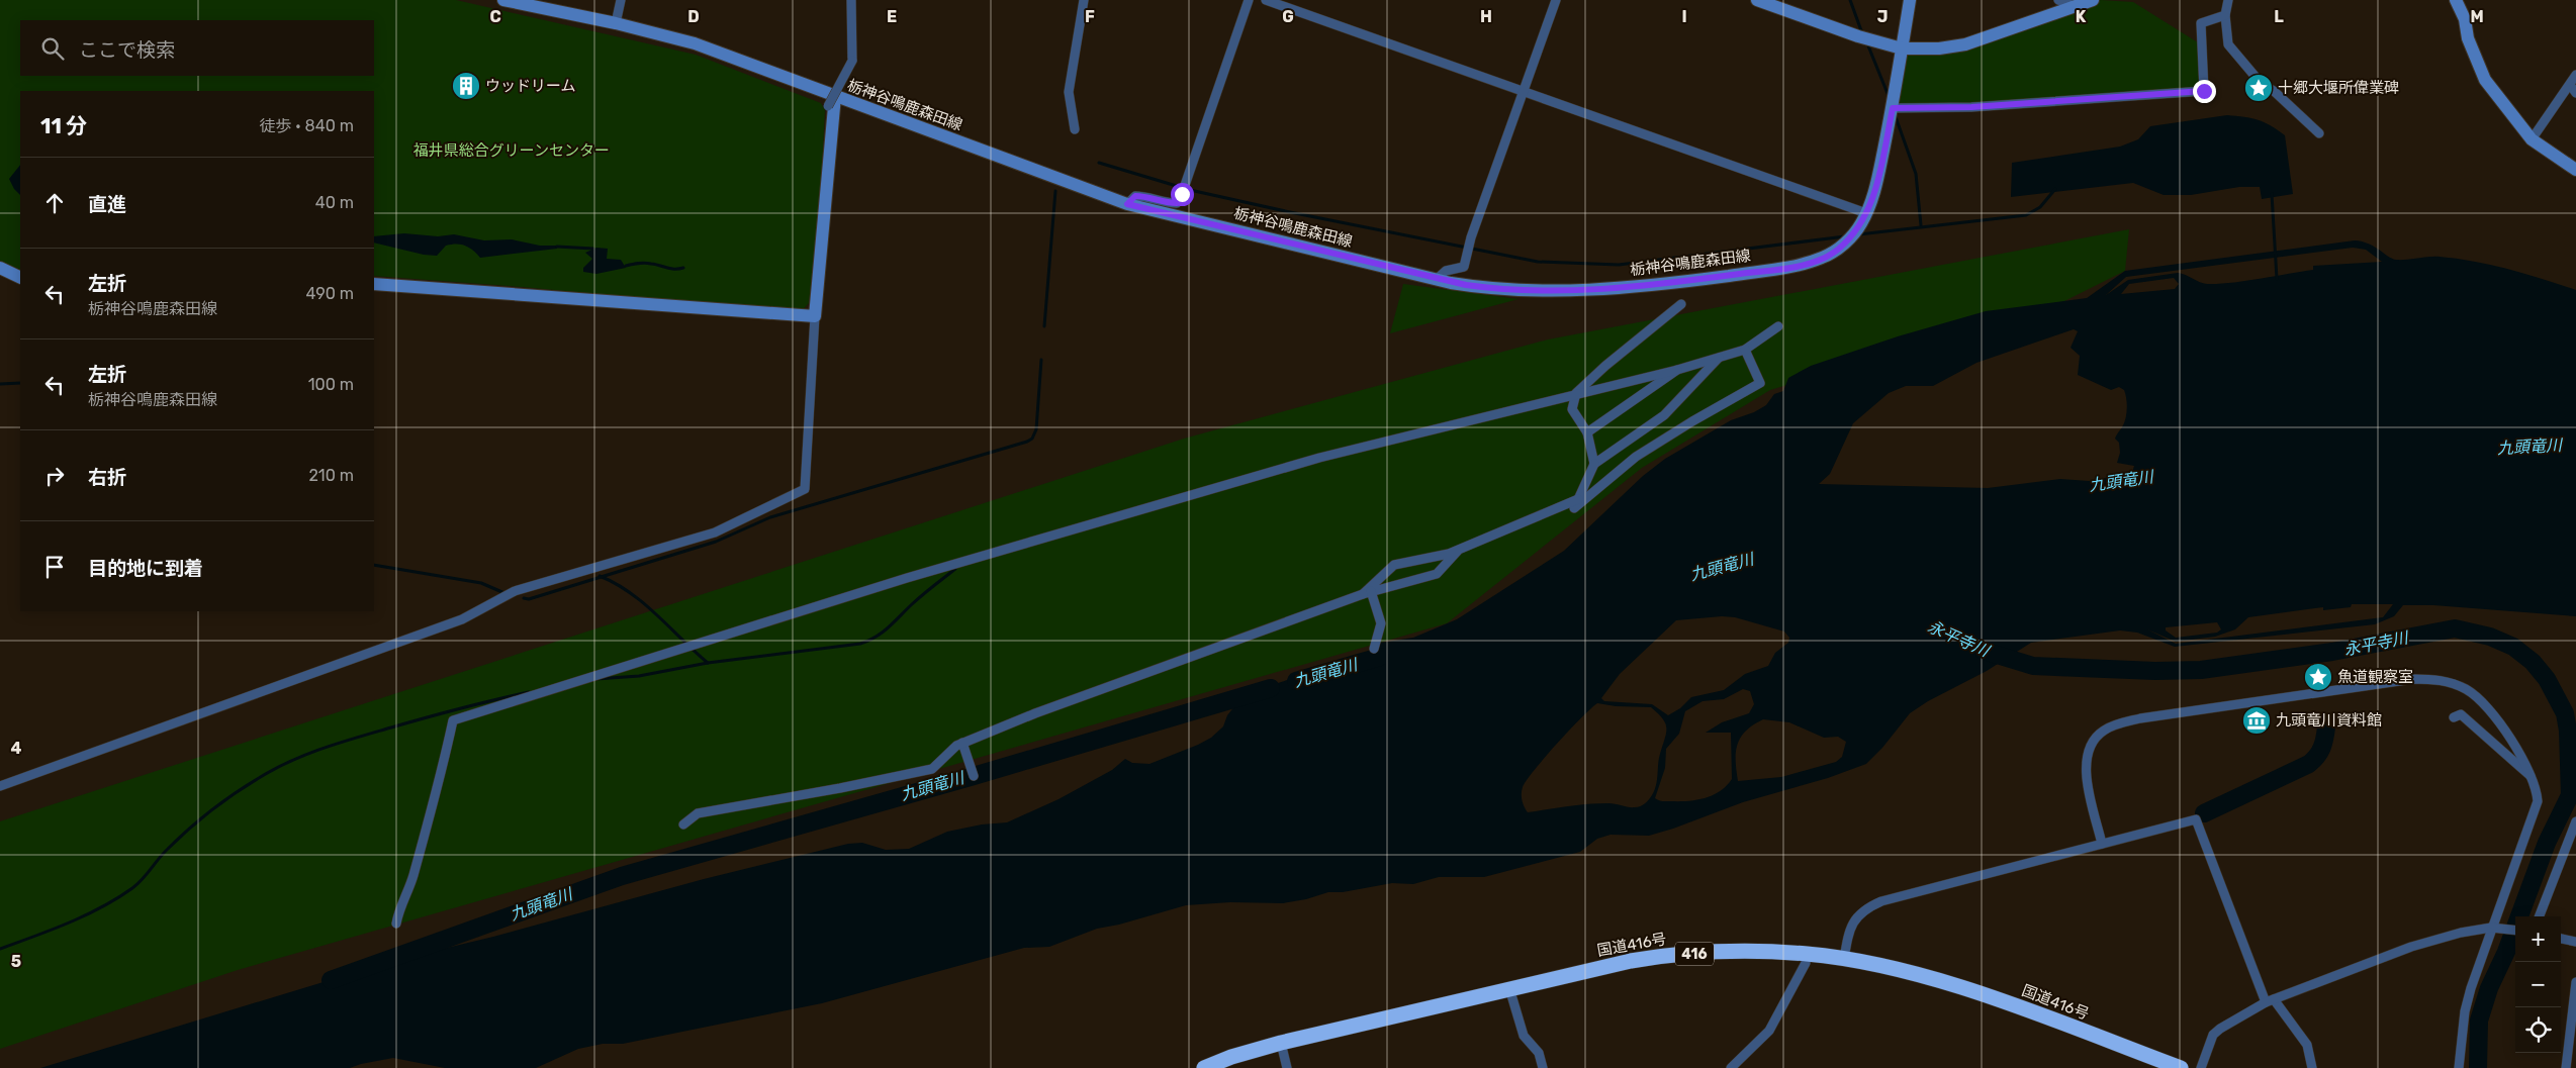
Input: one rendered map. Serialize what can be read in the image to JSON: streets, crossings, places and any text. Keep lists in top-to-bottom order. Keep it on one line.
{"streets":{"highway":["国道416号","416"],"main road":["栃神谷鳴鹿森田線"]},"water":["九頭竜川","永平寺川"],"parks":["福井県総合グリーンセンター"],"places":{"building":["ウッドリーム"],"place":["十郷大堰所偉業碑","魚道観察室"],"museum":["九頭竜川資料館"]},"page":{"search":"ここで検索","heading":["11 分","徒歩 · 840 m"],"list":[["直進","40 m"],["左折","栃神谷鳴鹿森田線","490 m"],["左折","栃神谷鳴鹿森田線","100 m"],["右折","210 m"],"目的地に到着"],"map_buttons":["+","−"]},"grid":{"columns":["C","D","E","F","G","H","I","J","K","L","M"],"rows":["4","5"]}}
